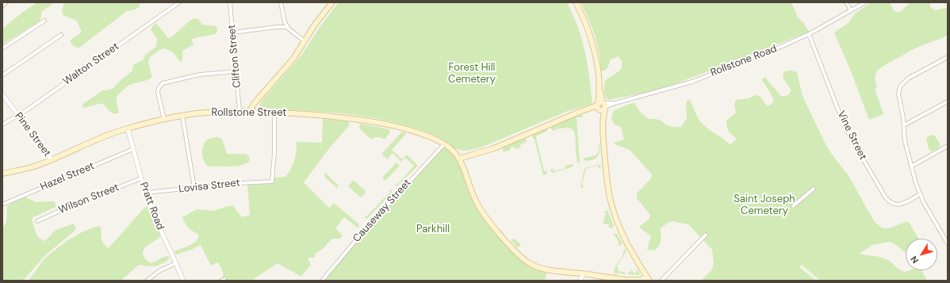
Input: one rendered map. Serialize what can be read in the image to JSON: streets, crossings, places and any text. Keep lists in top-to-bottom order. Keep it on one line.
{"streets":{"main road":["Rollstone Road","Rollstone Street"],"street":["Clifton Street","Walton Street","Pine Street","Vine Street","Hazel Street","Lovisa Street","Wilson Street","Pratt Road","Causeway Street"]},"crossings":[["Clifton Street","Rollstone Street"],["Rollstone Road","Vine Street"],["Walton Street","Pine Street"],["Rollstone Street","Pine Street"],["Rollstone Street","Lovisa Street"],["Rollstone Street","Pratt Road"],["Rollstone Street","Causeway Street"],["Hazel Street","Pratt Road"],["Lovisa Street","Pratt Road"],["Wilson Street","Pratt Road"]],"parks":["Forest Hill Cemetery","Saint Joseph Cemetery","Parkhill"],"north":"bottom left"}
